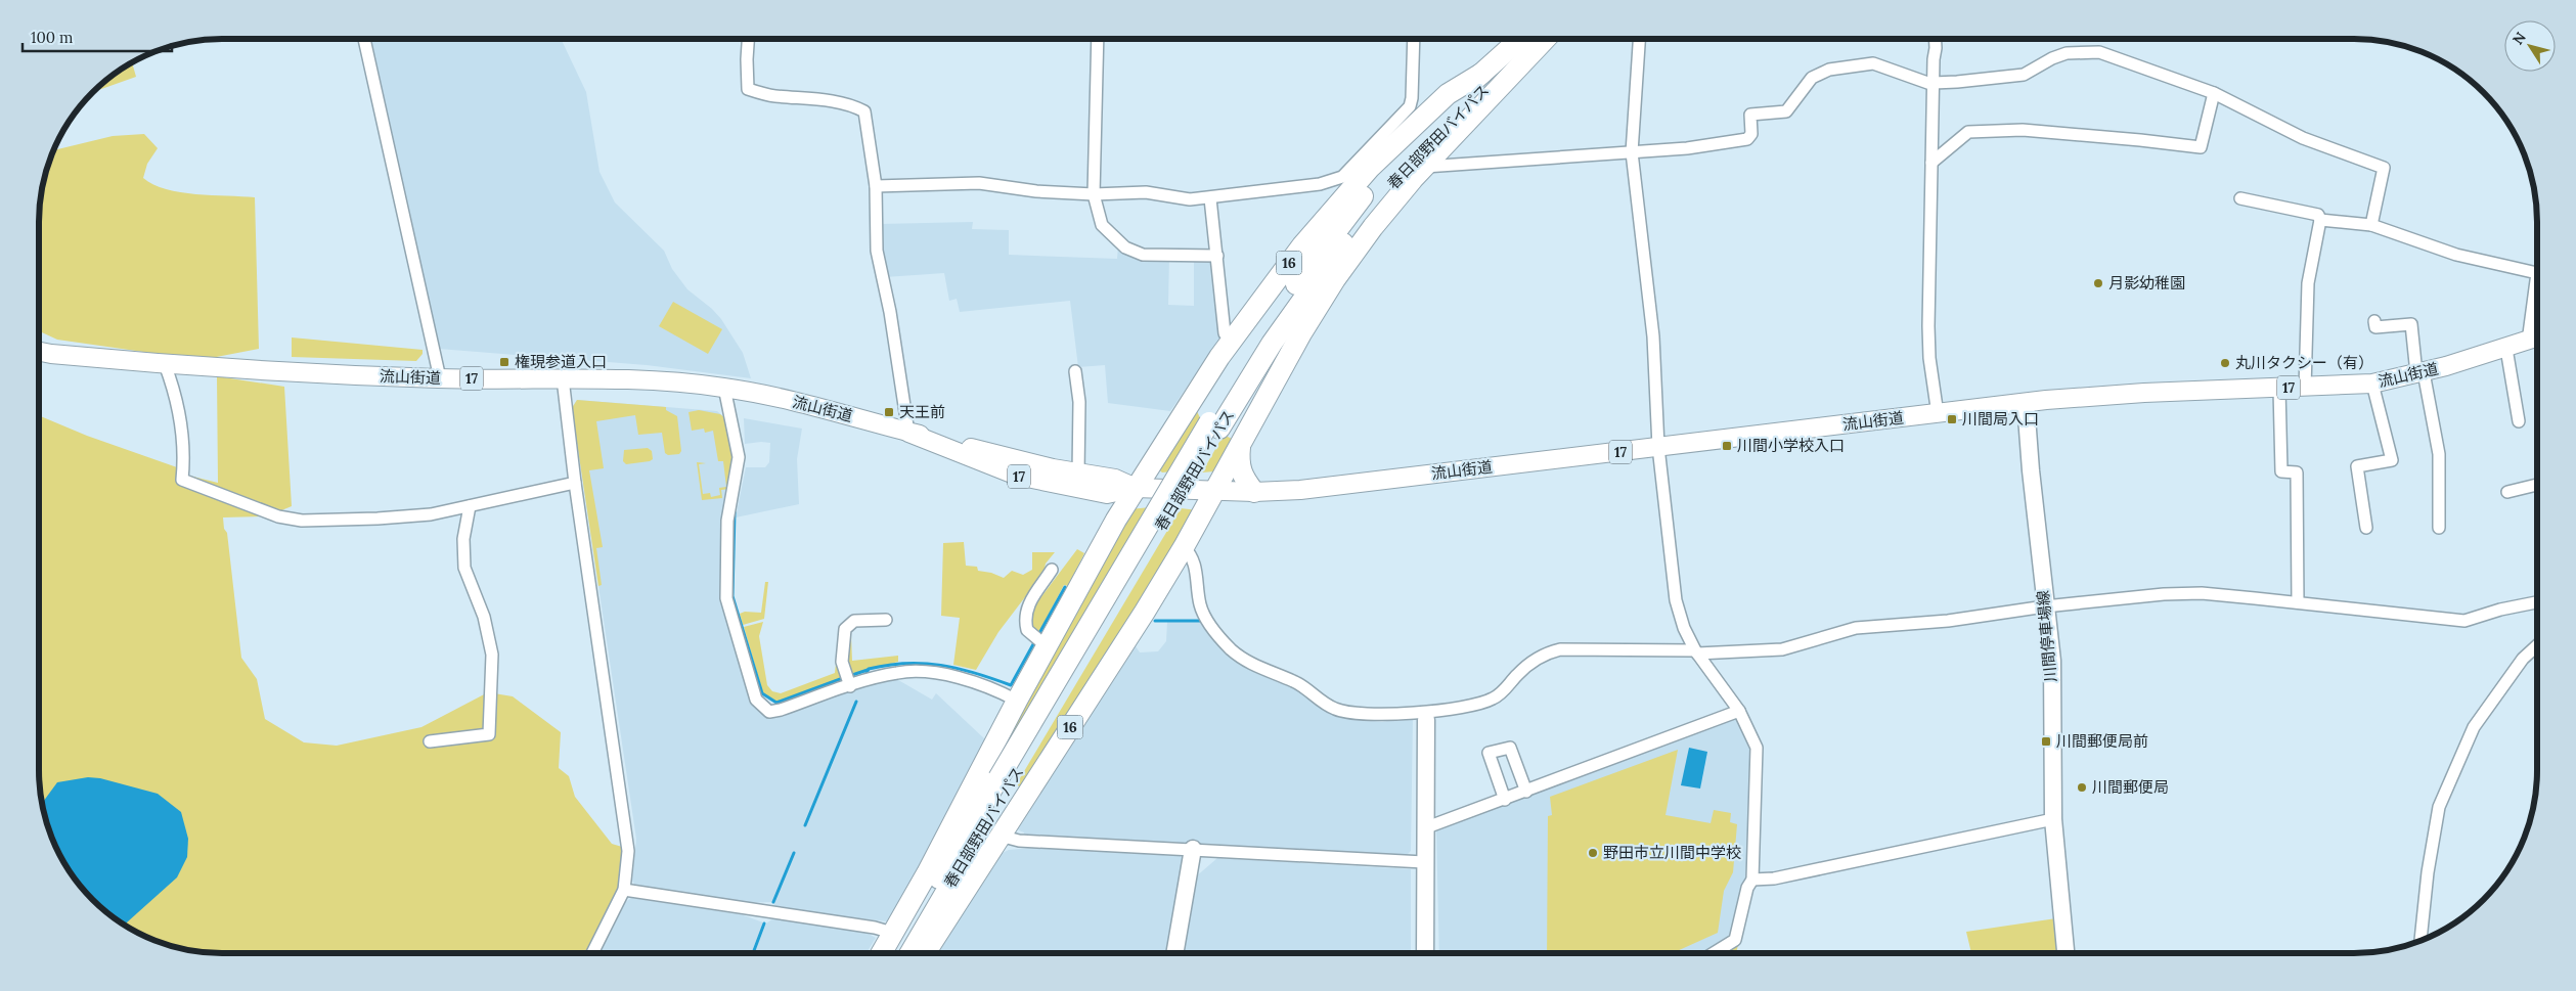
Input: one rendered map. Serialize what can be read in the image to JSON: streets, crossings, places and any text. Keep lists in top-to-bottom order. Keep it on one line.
{"streets":{"highway":["春日部野田バイパス","16"],"main road":["流山街道","17","川間停車場線"]},"crossings":[["春日部野田バイパス","16"],["16","流山街道"],["流山街道","川間停車場線"]],"places":{"other":["月影幼稚園","丸川タクシー（有）","川間郵便局","野田市立川間中学校"],"transit":["権現参道入口","天王前","川間局入口","川間小学校入口","川間郵便局前"]},"scale_bar":"100 m","north":"top left"}
